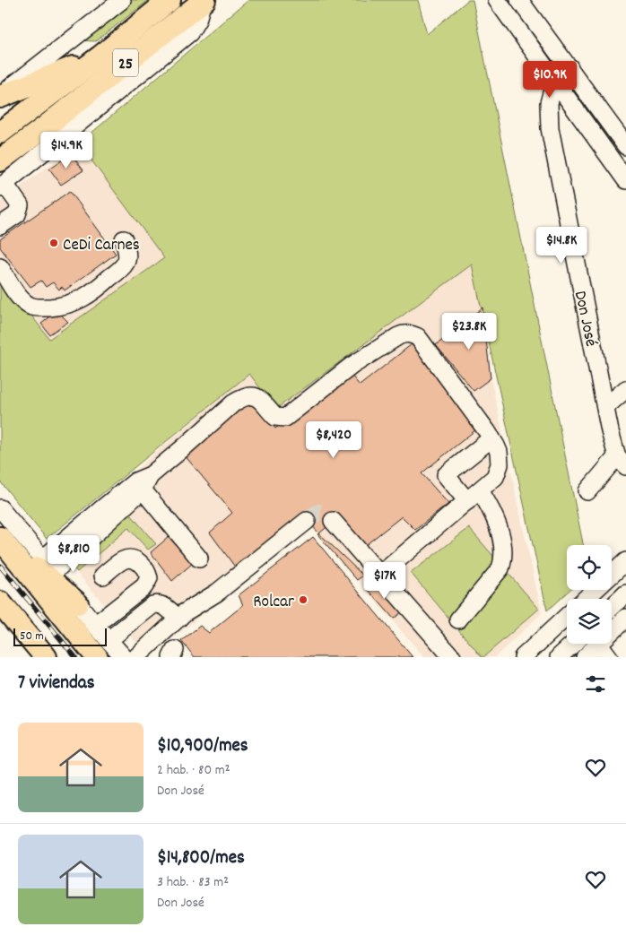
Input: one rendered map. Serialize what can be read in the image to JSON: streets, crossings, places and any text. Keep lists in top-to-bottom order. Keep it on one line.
{"streets":{"main road":["25"],"street":["Don José"]},"places":["CeDi Carnes","Rolcar"],"scale_bar":"50 m","page":{"price":["$10.9K","$14.9K","$14.8K","$23.8K","$8,420","$8,810","$17K"],"scale":"50 m","heading":"7 viviendas","list":[{"name":"$10,900/mes","note":"2 hab. · 80 m² · Don José"},{"name":"$14,800/mes","note":"3 hab. · 83 m² · Don José"}]}}
